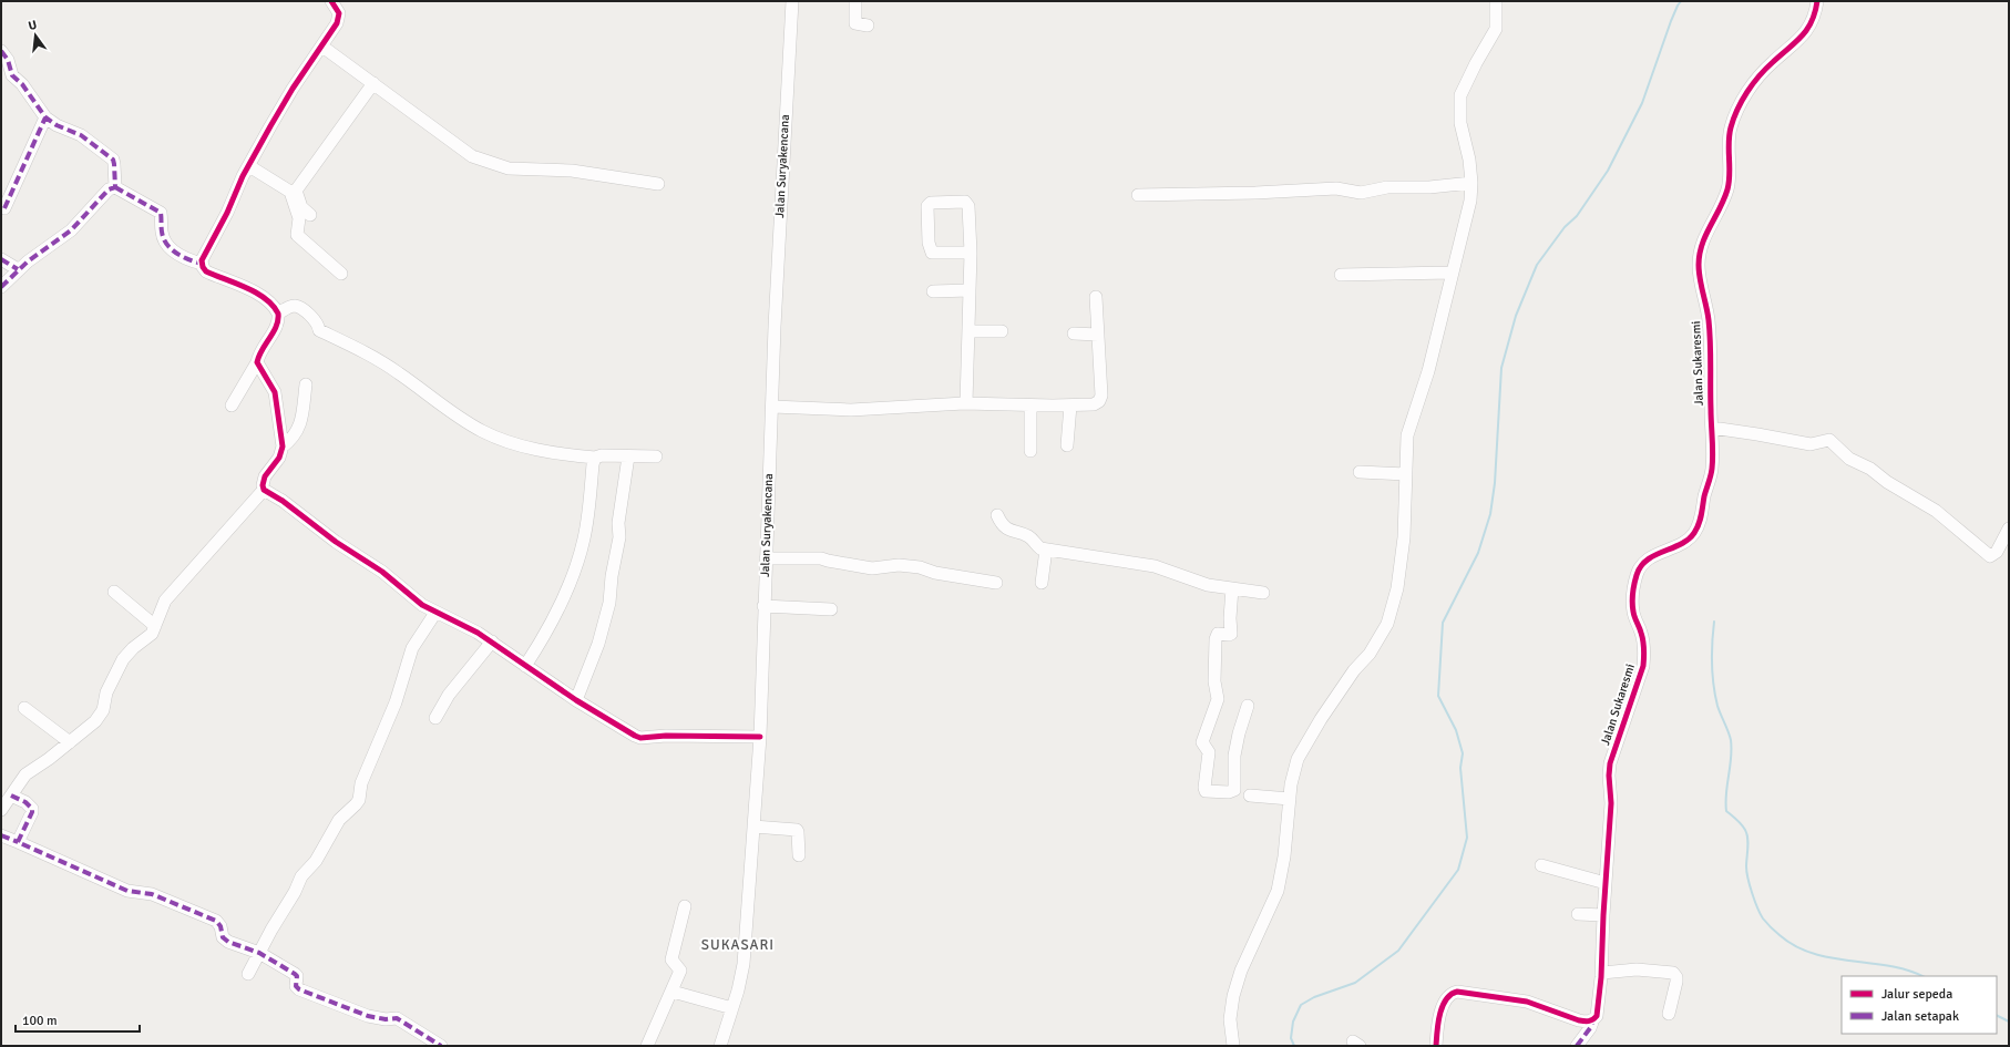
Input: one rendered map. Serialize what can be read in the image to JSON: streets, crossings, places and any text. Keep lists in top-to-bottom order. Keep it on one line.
{"streets":{"street":["Jalan Suryakencana","Jalan Sukaresmi"]},"districts":["SUKASARI"],"legend":["Jalur sepeda","Jalan setapak"],"scale_bar":"100 m","north":"top"}
